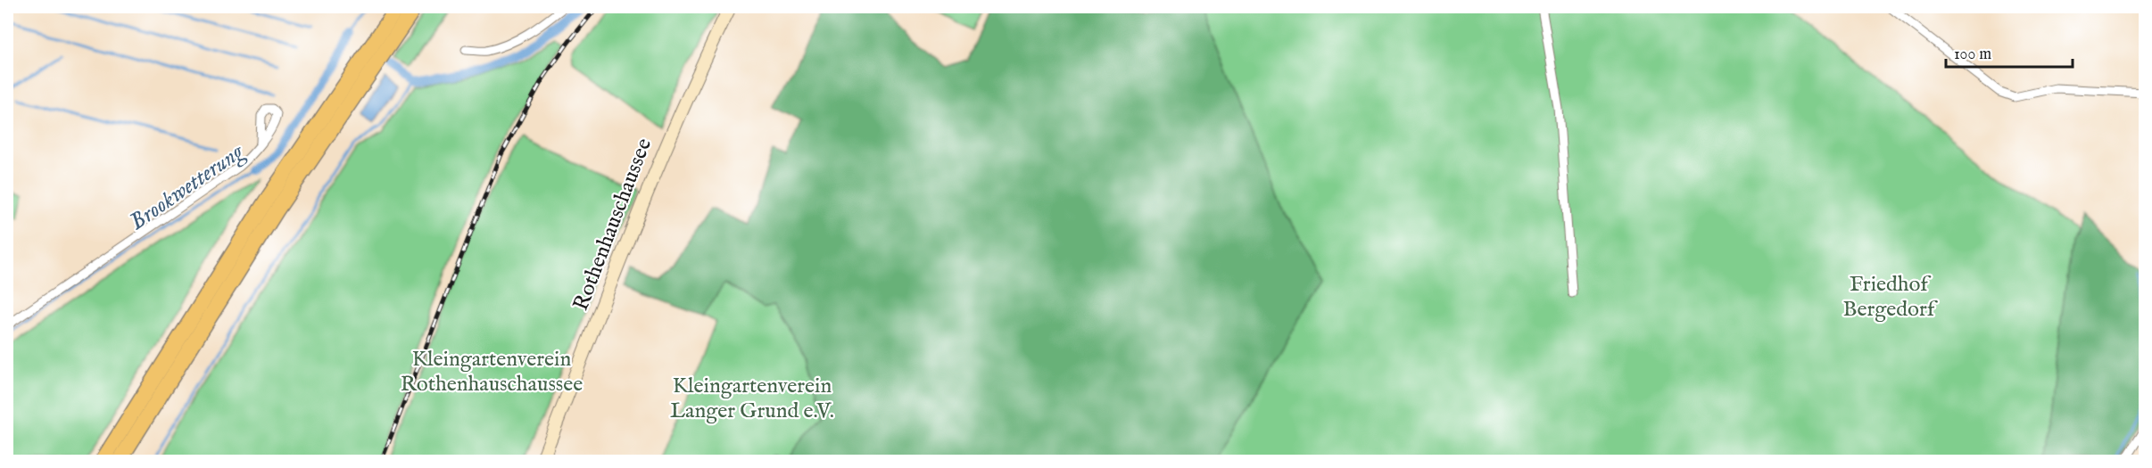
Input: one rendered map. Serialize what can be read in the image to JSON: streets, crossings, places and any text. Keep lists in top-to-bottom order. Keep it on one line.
{"streets":{"main road":["Rothenhauschaussee"]},"water":["Brookwetterung"],"parks":["Friedhof Bergedorf","Kleingartenverein Rothenhauschaussee","Kleingartenverein Langer Grund e.V."],"scale_bar":"100 m"}
